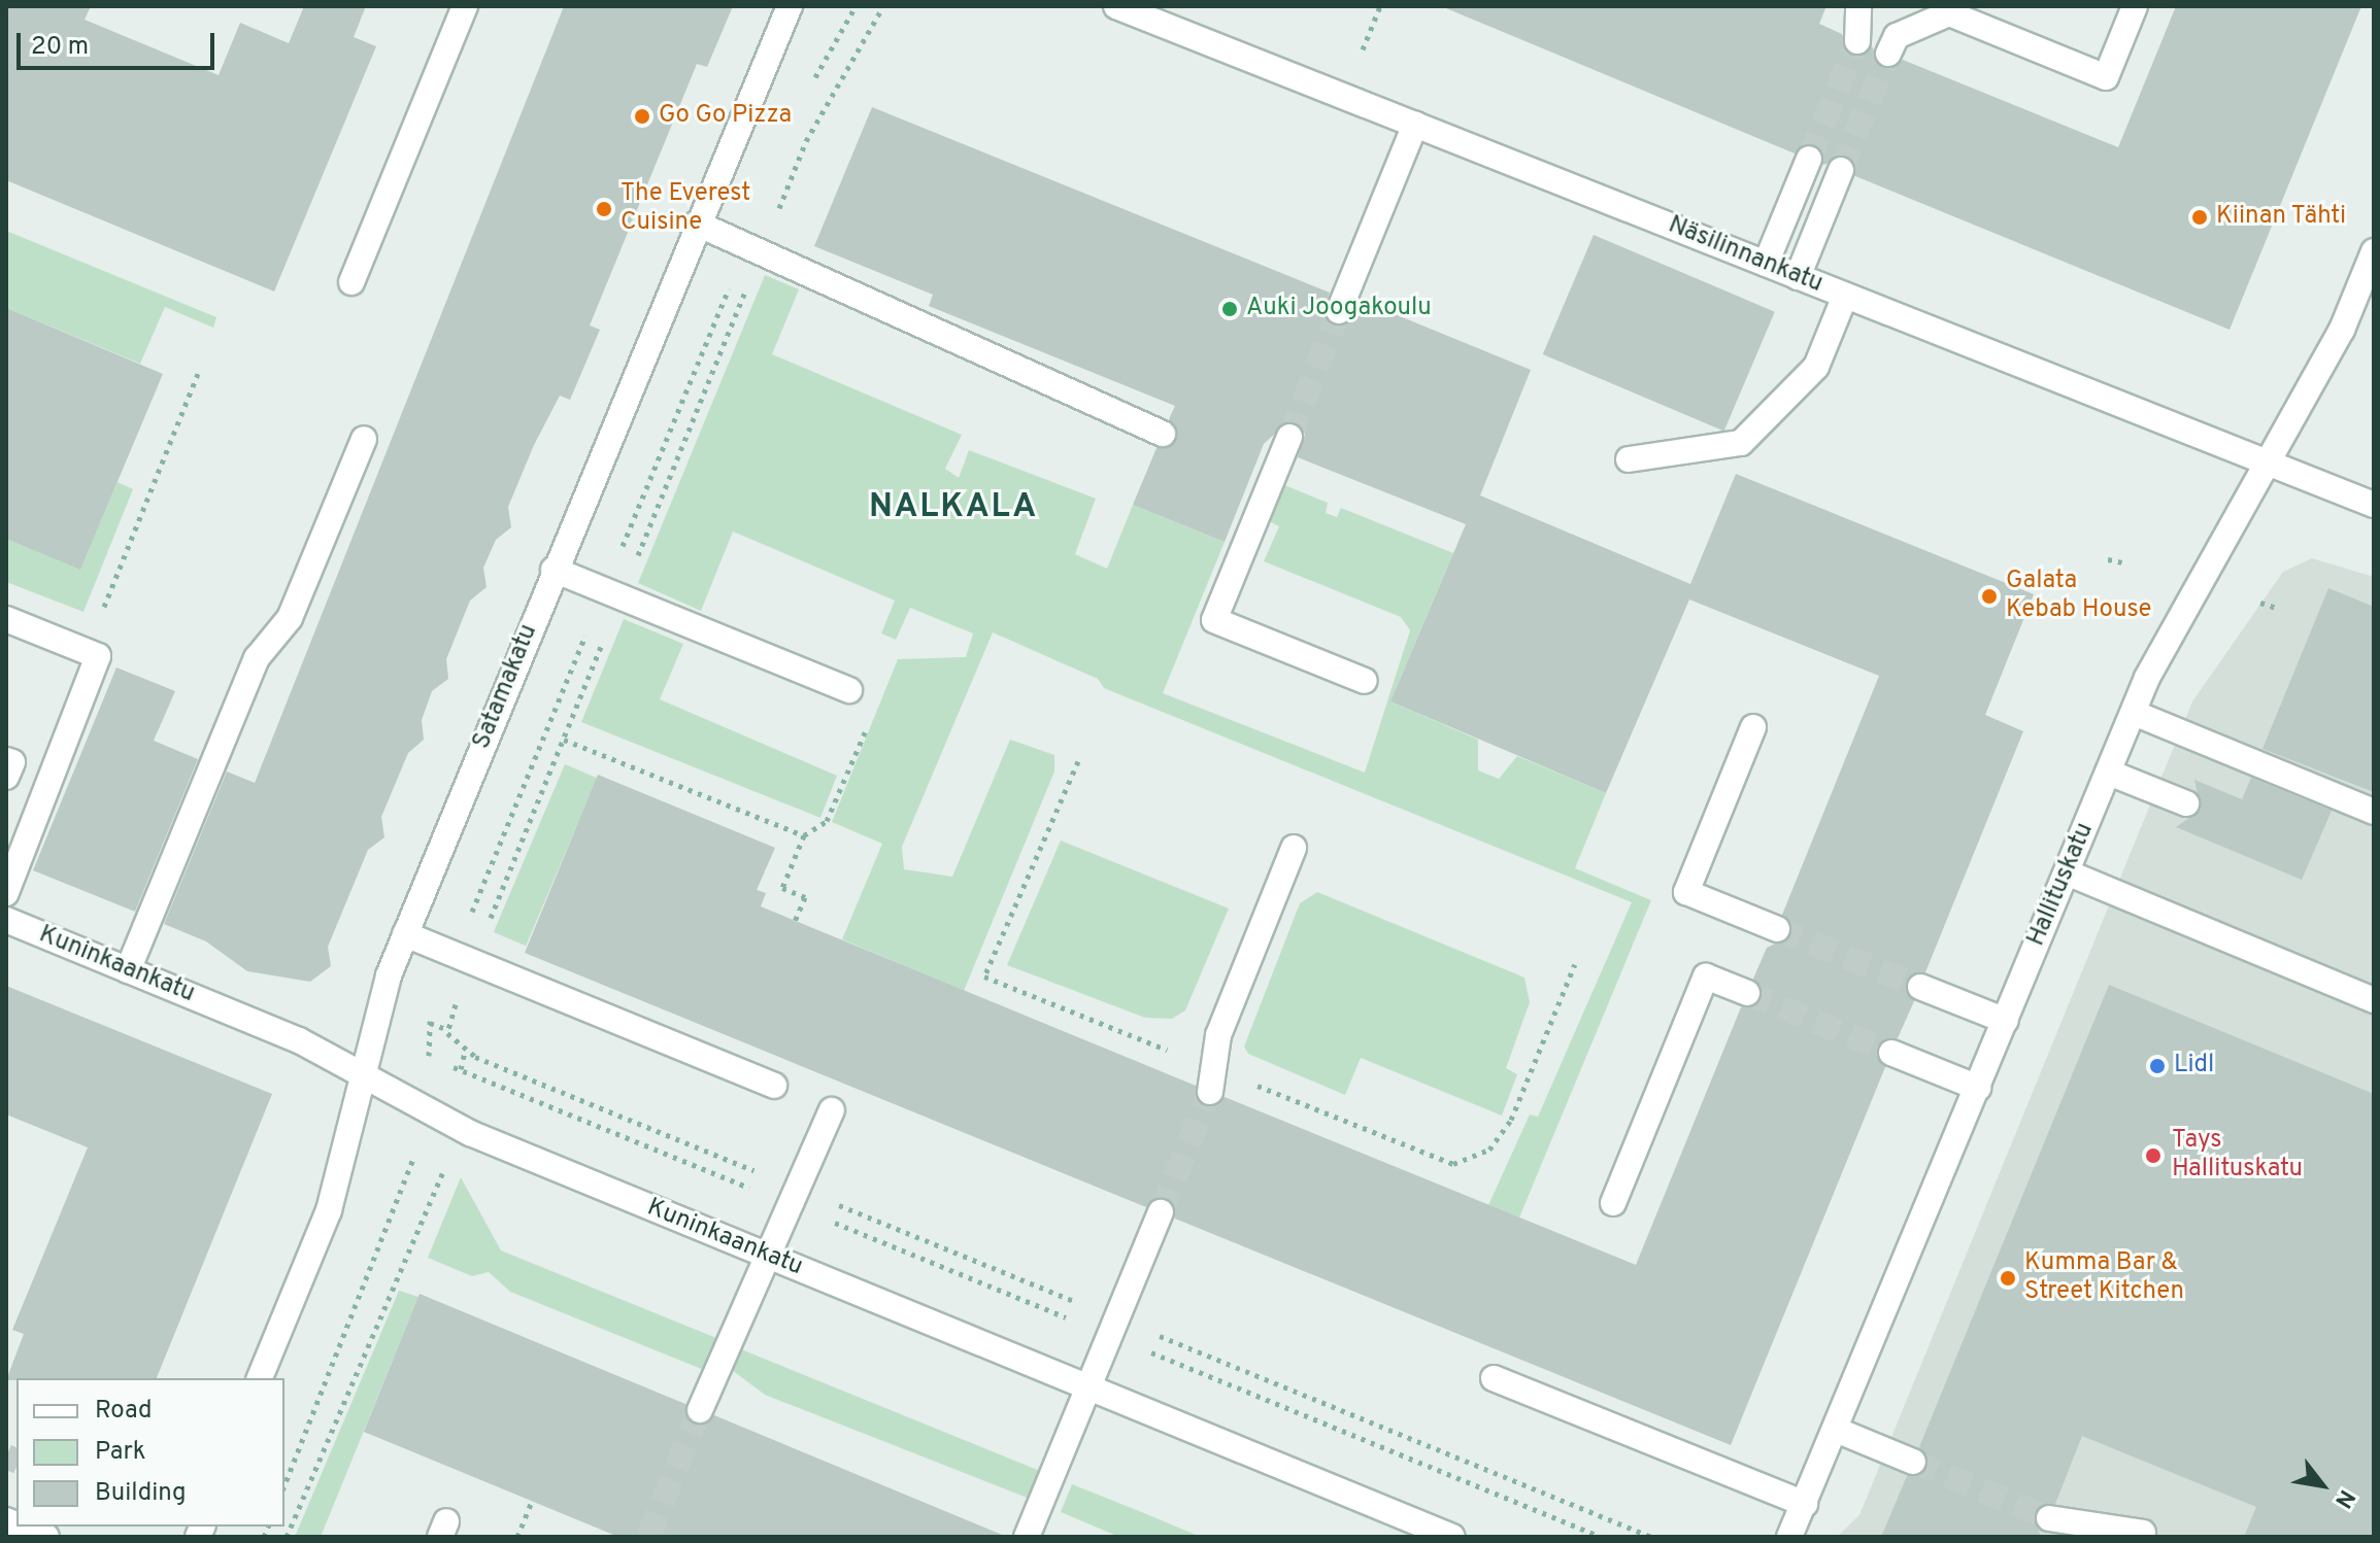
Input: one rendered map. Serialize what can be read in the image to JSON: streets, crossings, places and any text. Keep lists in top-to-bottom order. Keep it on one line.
{"streets":{"street":["Näsilinnankatu","Satamakatu","Hallituskatu","Kuninkaankatu"]},"crossings":[["Näsilinnankatu","Hallituskatu"],["Satamakatu","Kuninkaankatu"]],"districts":["NALKALA"],"places":["Go Go Pizza","The Everest Cuisine","Kiinan Tähti","Auki Joogakoulu","Galata Kebab House","Lidl","Tays Hallituskatu","Kumma Bar & Street Kitchen"],"legend":["Road","Park","Building"],"scale_bar":"20 m","north":"bottom right"}
